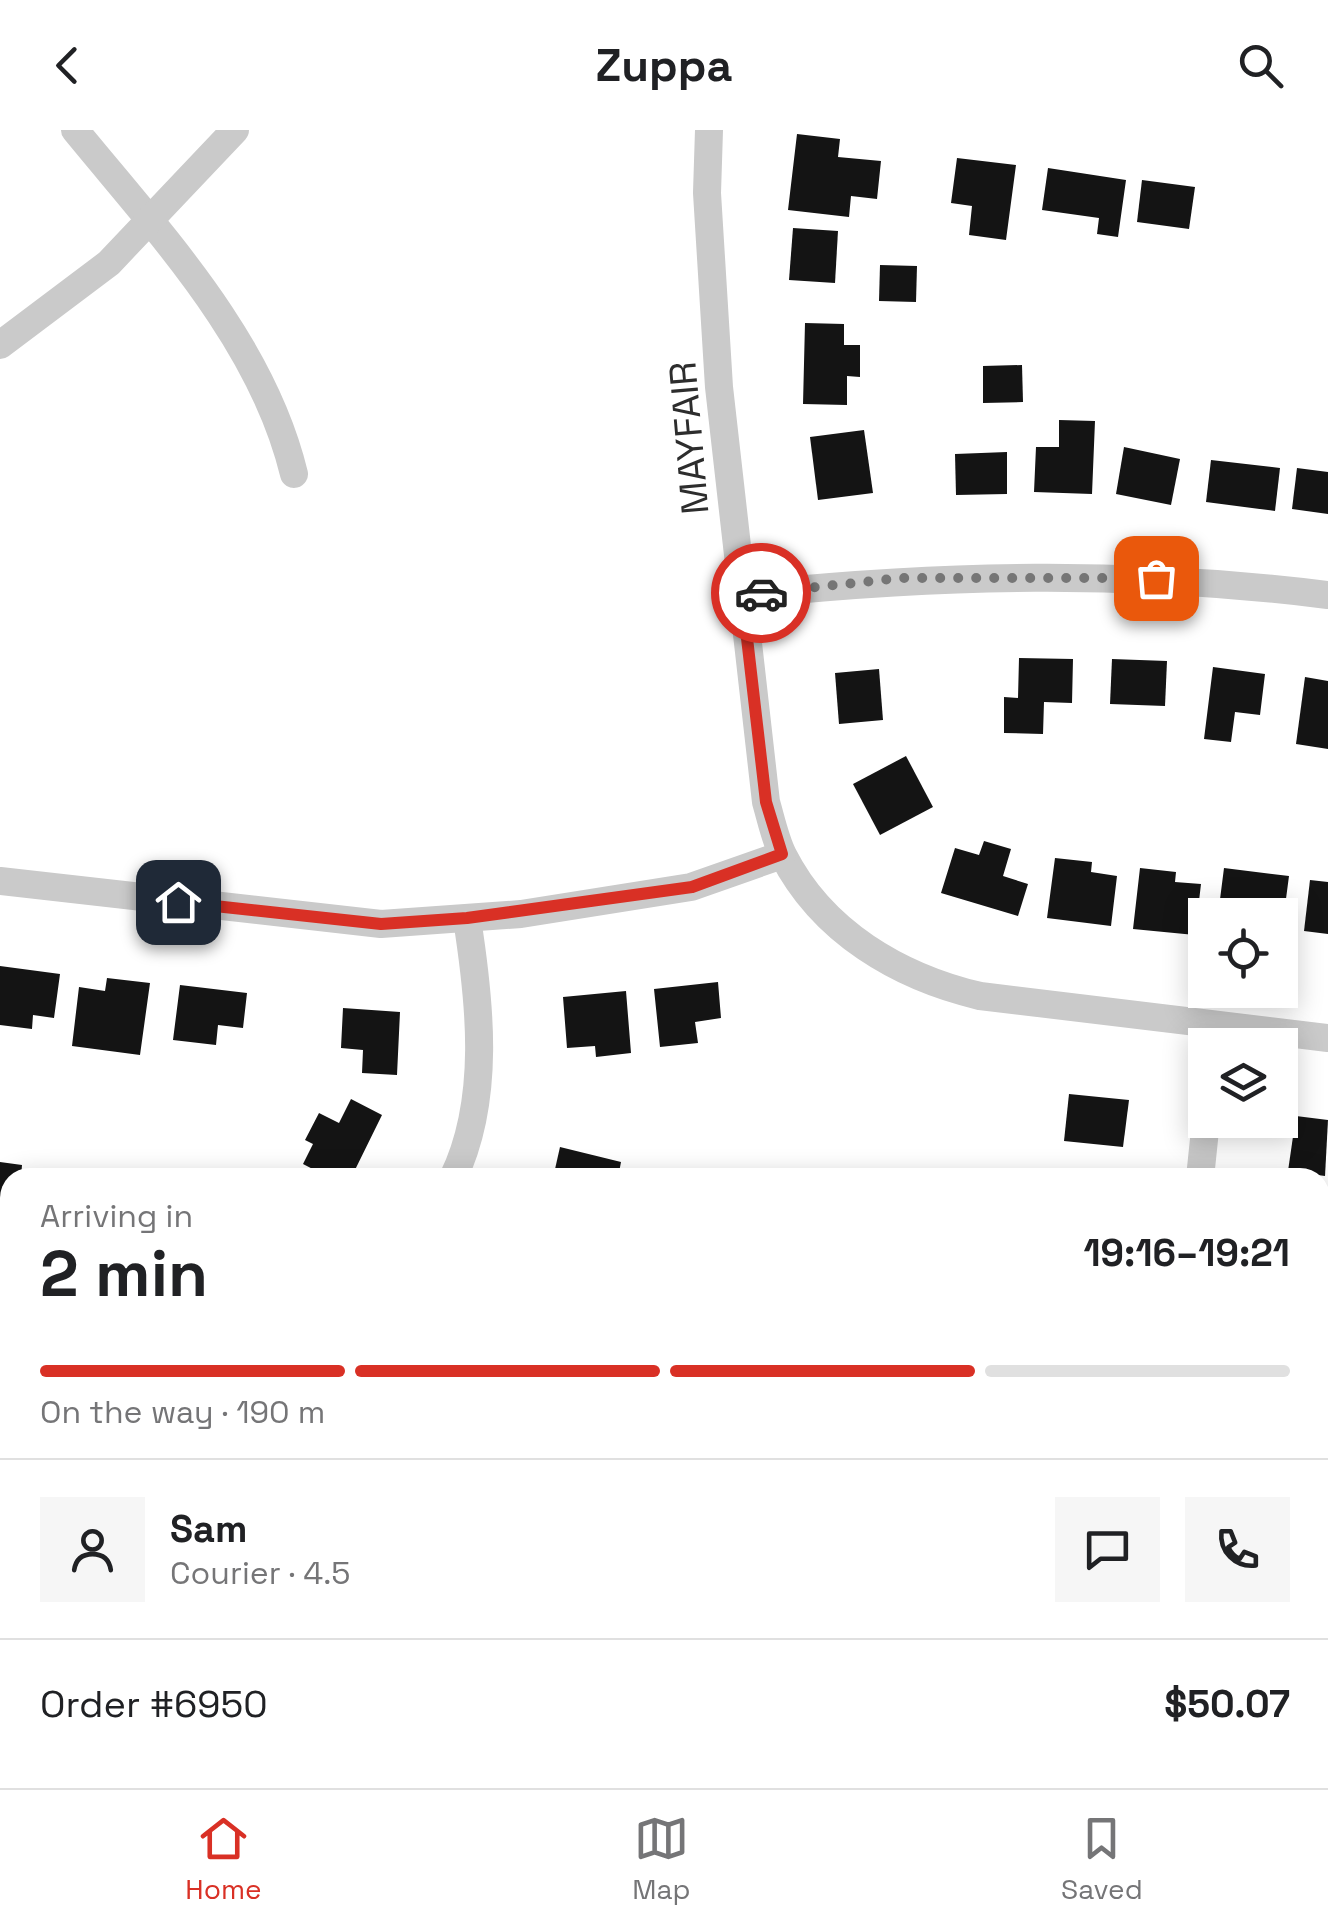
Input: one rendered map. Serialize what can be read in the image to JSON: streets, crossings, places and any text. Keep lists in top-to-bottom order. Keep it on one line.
{"streets":{"street":["MAYFAIR"]},"page":{"header":"Zuppa","heading":["2 min","Arriving in","19:16–19:21"],"panel":["Sam","Courier · 4.5","Order #6950","$50.07"],"bar":"On the way · 190 m","tabs":["Home","Map","Saved"]}}
